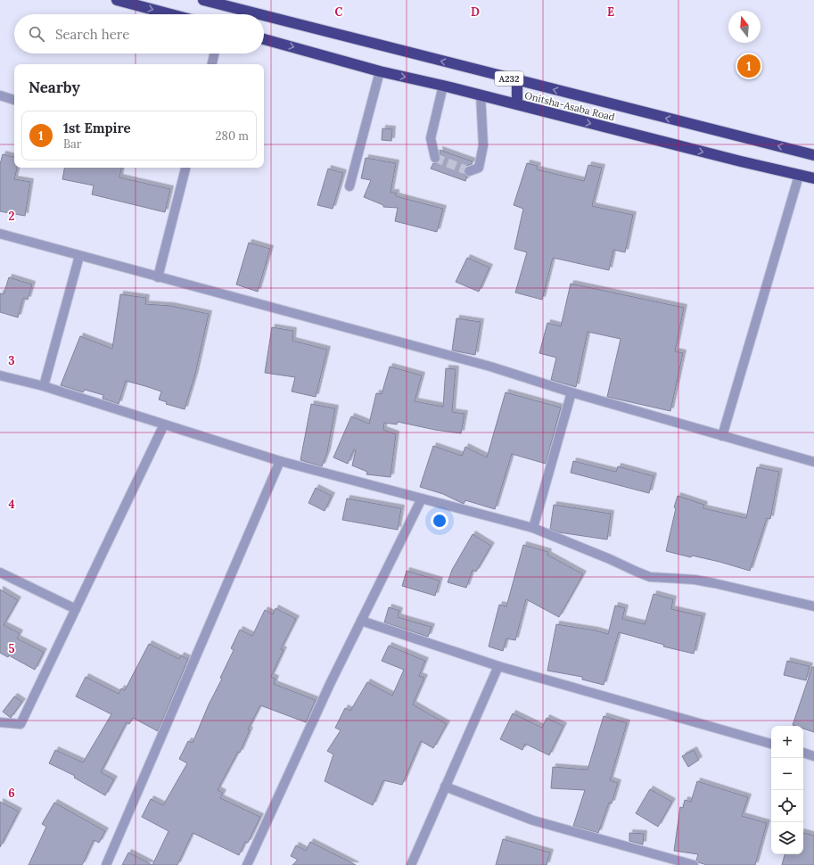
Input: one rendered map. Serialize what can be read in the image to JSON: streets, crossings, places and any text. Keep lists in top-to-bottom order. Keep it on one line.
{"streets":{"highway":["A232","Onitsha-Asaba Road"]},"north":"top","page":{"search":"Search here","pins":"1","heading":"Nearby","list":[{"mark":"1","name":"1st Empire","note":"Bar","value":"280 m"}],"map_buttons":["+","−"]},"grid":{"columns":["C","D","E"],"rows":["2","3","4","5","6"]}}
